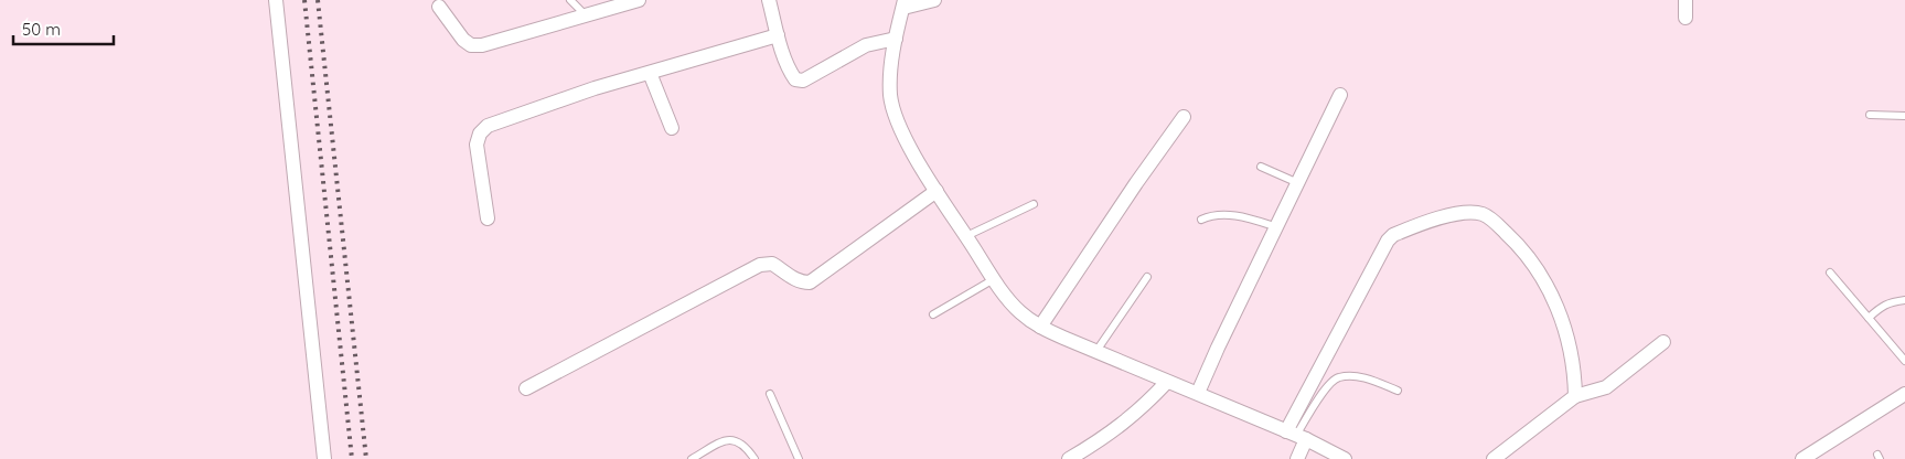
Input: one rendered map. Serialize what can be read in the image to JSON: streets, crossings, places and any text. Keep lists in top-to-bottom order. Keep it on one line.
{"scale_bar":"50 m"}
